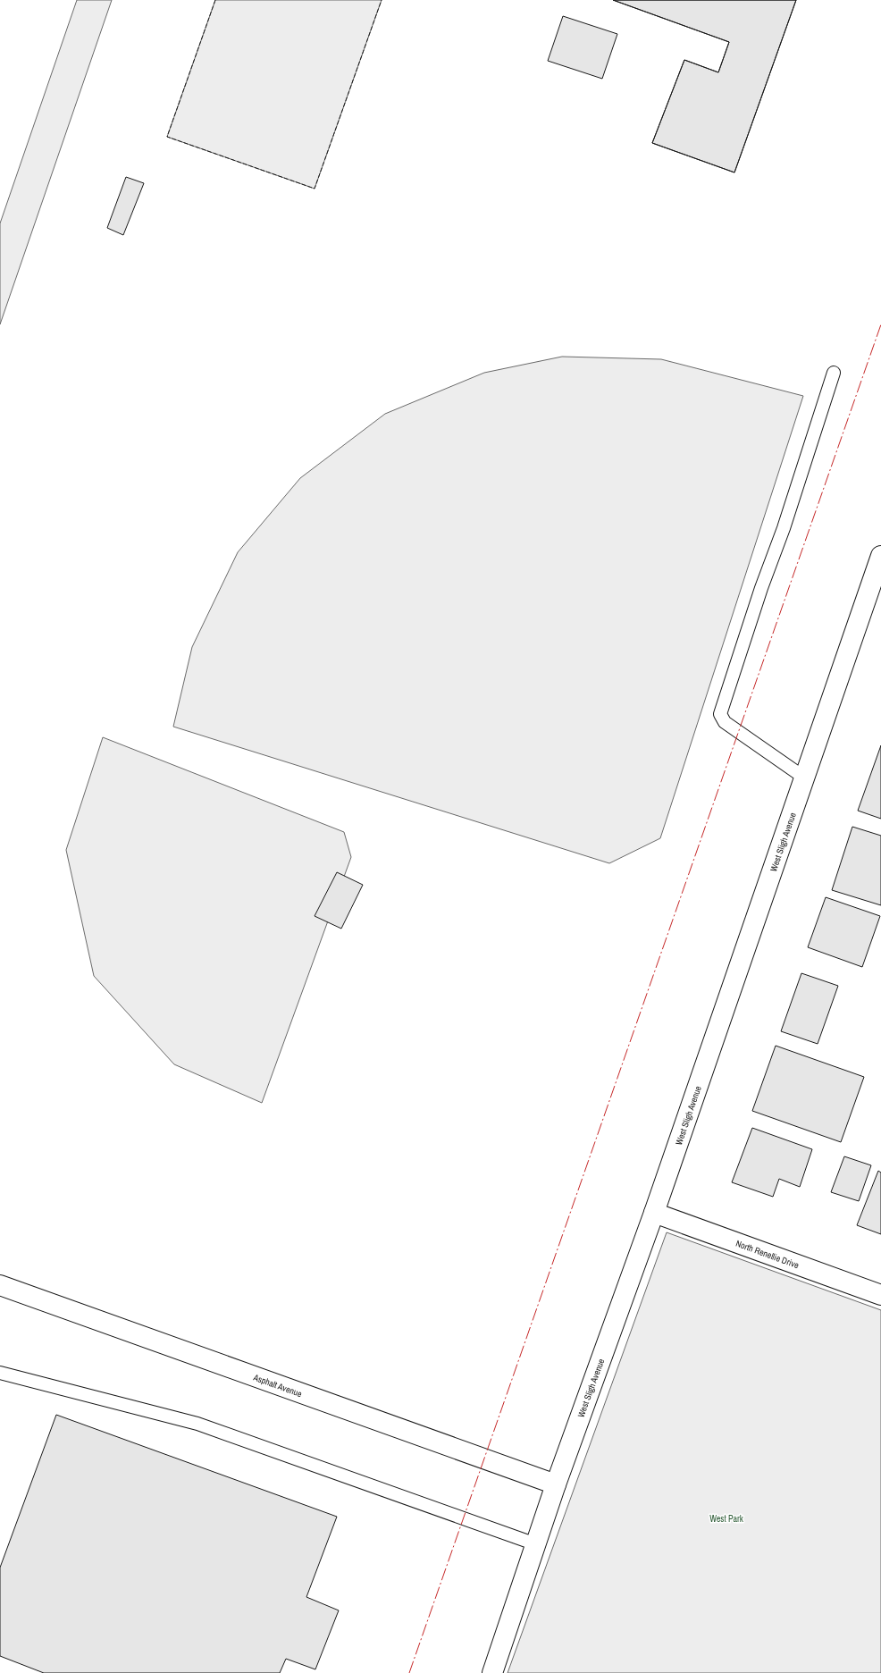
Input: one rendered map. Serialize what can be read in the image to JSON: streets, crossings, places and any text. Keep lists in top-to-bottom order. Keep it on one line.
{"streets":{"main road":["West Sligh Avenue","North Renellie Drive","Asphalt Avenue"]},"crossings":[["West Sligh Avenue","North Renellie Drive"],["West Sligh Avenue","Asphalt Avenue"]],"parks":["West Park"]}
